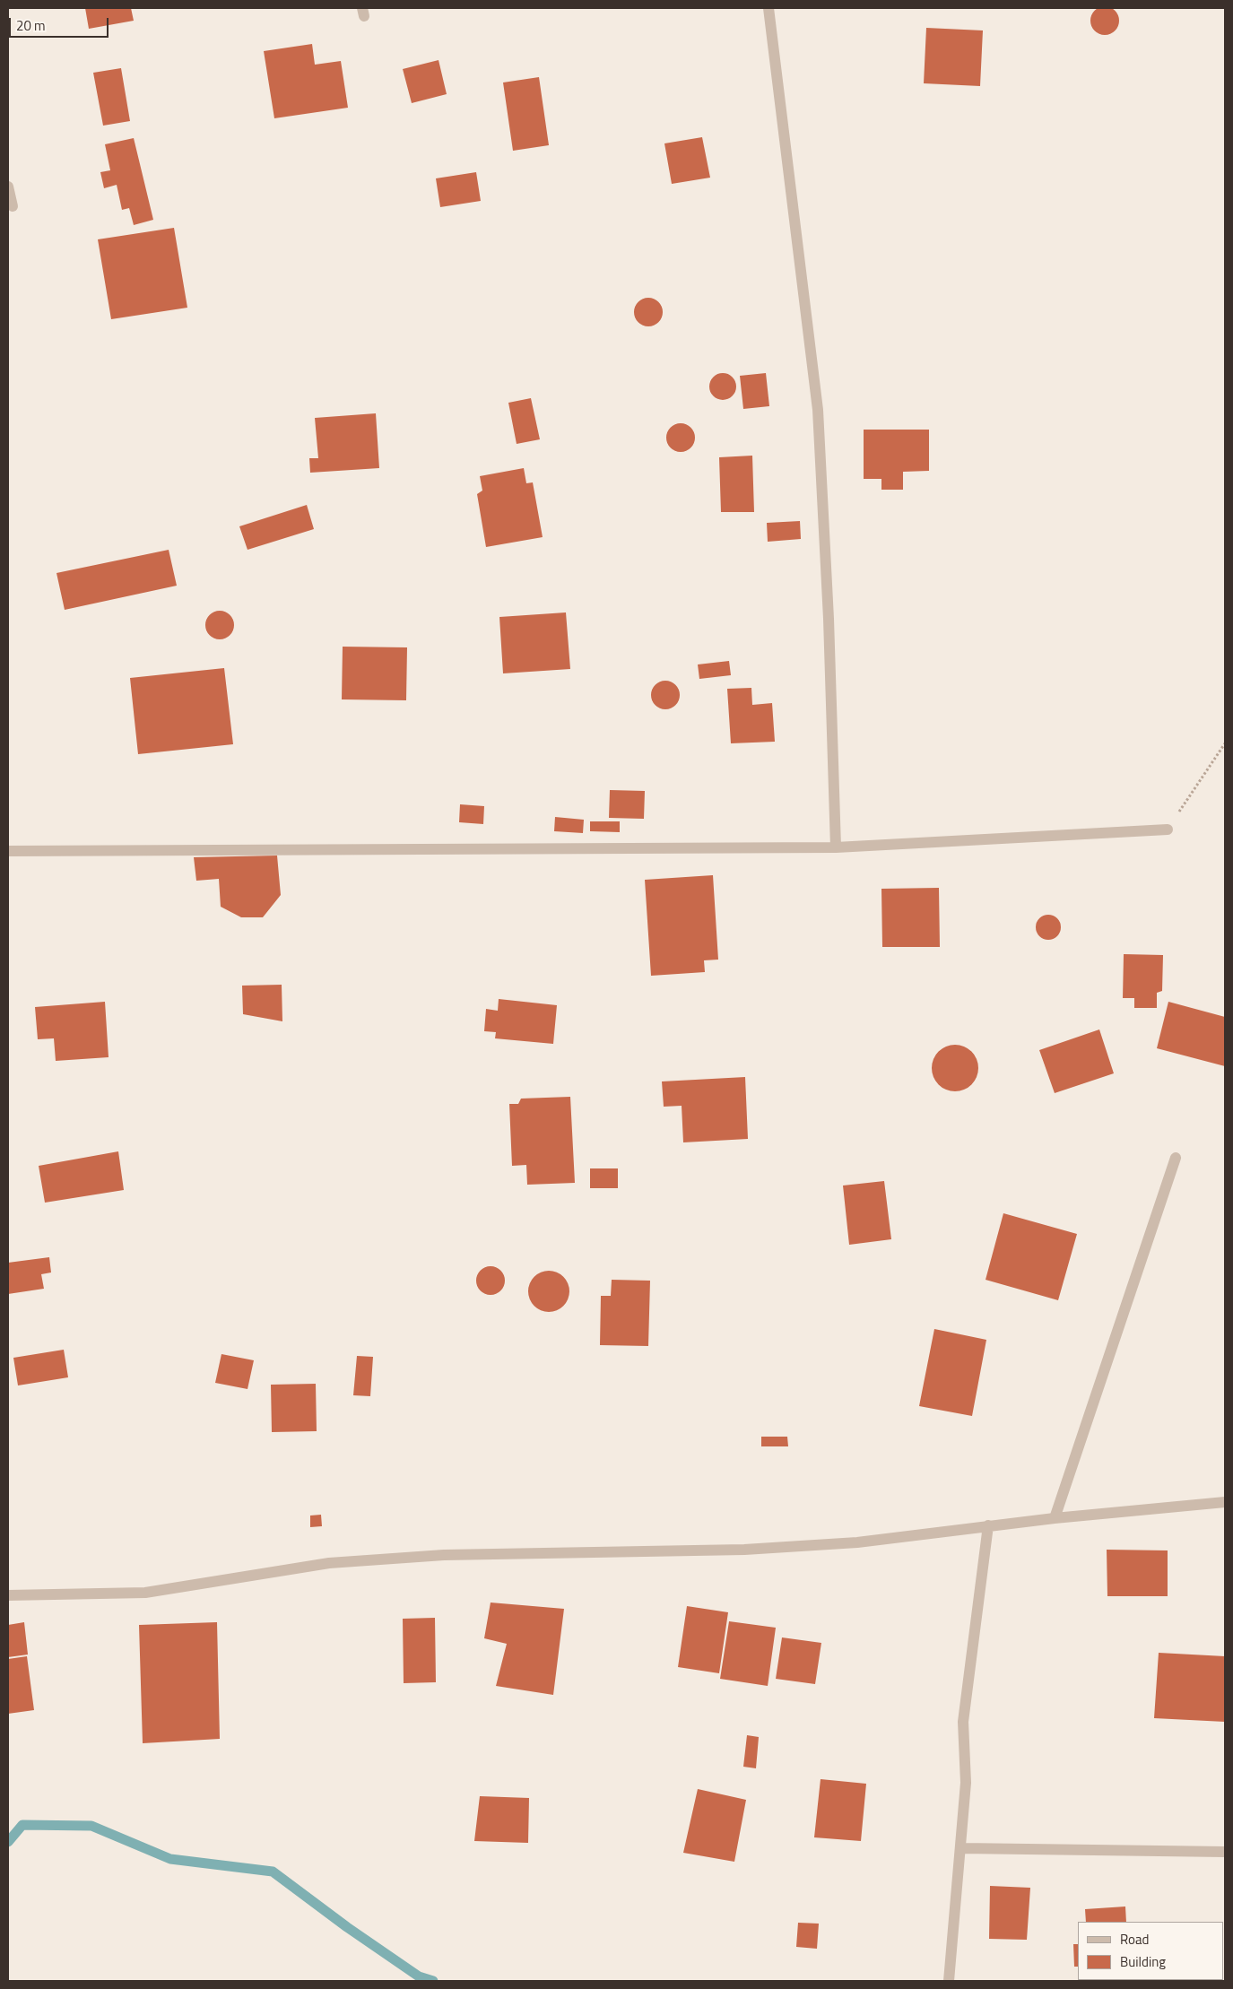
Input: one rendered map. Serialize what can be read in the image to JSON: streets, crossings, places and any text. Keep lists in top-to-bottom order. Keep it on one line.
{"legend":["Road","Building"],"scale_bar":"20 m"}
